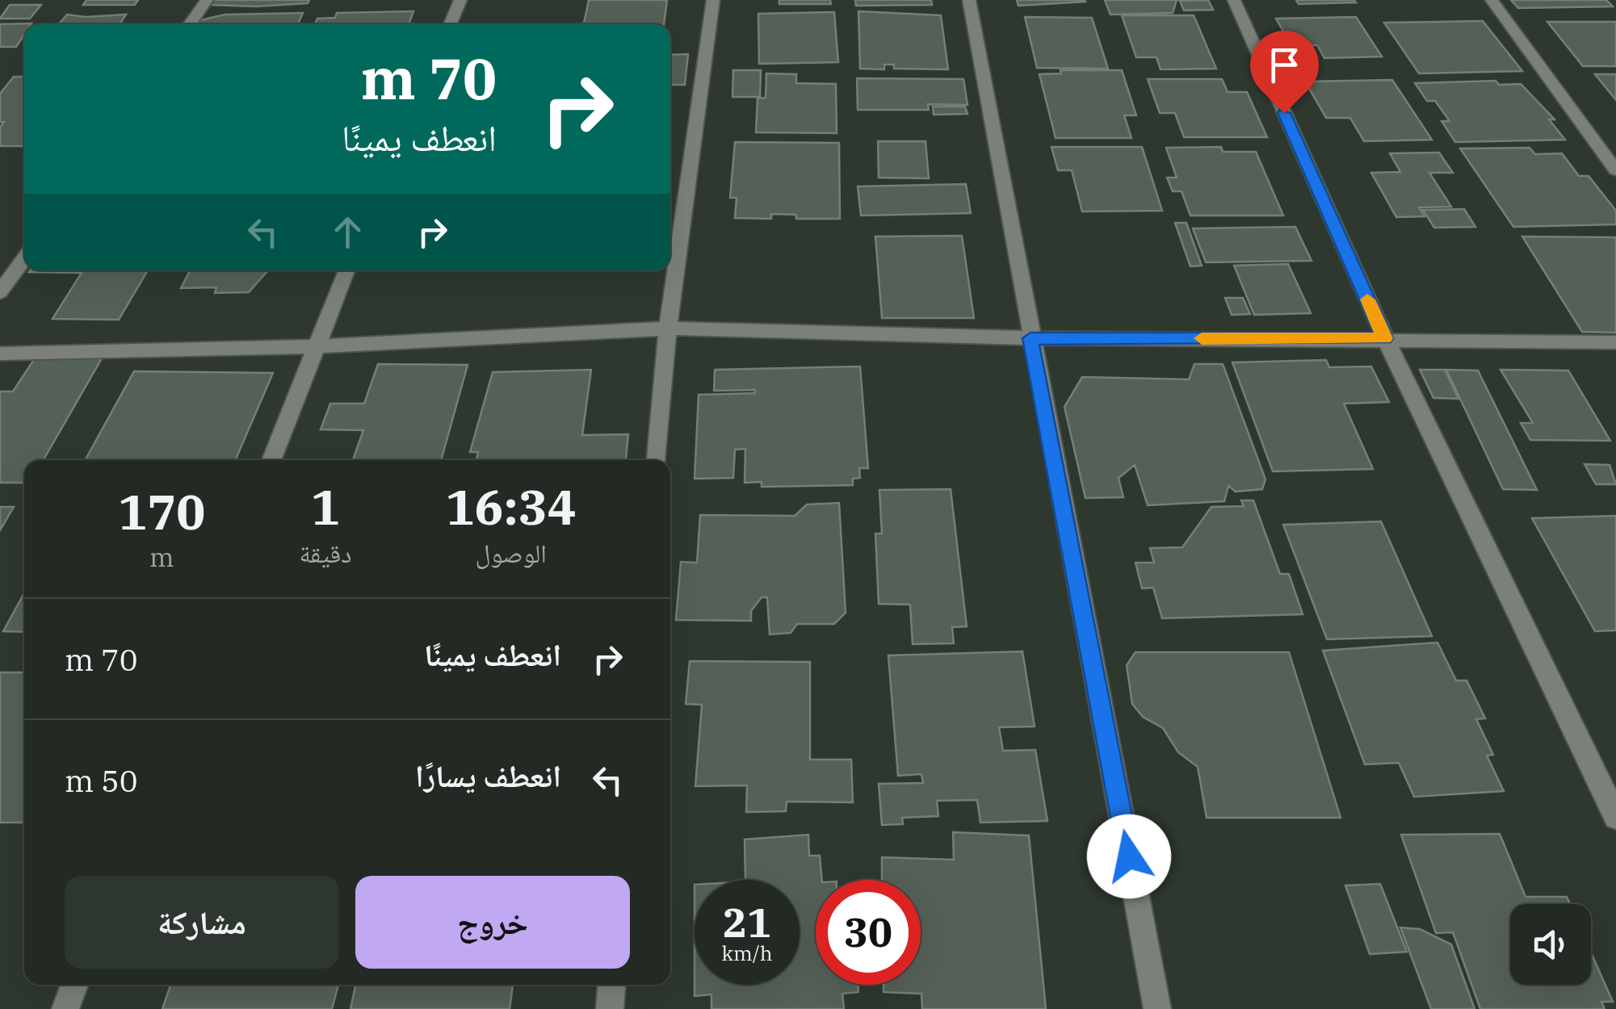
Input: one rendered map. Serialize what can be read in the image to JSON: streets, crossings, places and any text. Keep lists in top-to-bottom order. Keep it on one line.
{"page":{"turn":["70 m","انعطف يمينًا"],"eta":["16:34","الوصول","1","دقيقة","170","m"],"list":[{"name":"انعطف يمينًا","value":"70 m"},{"name":"انعطف يسارًا","value":"50 m"}],"buttons":["خروج","مشاركة"],"speed":"21 km/h","limit":"30"}}
